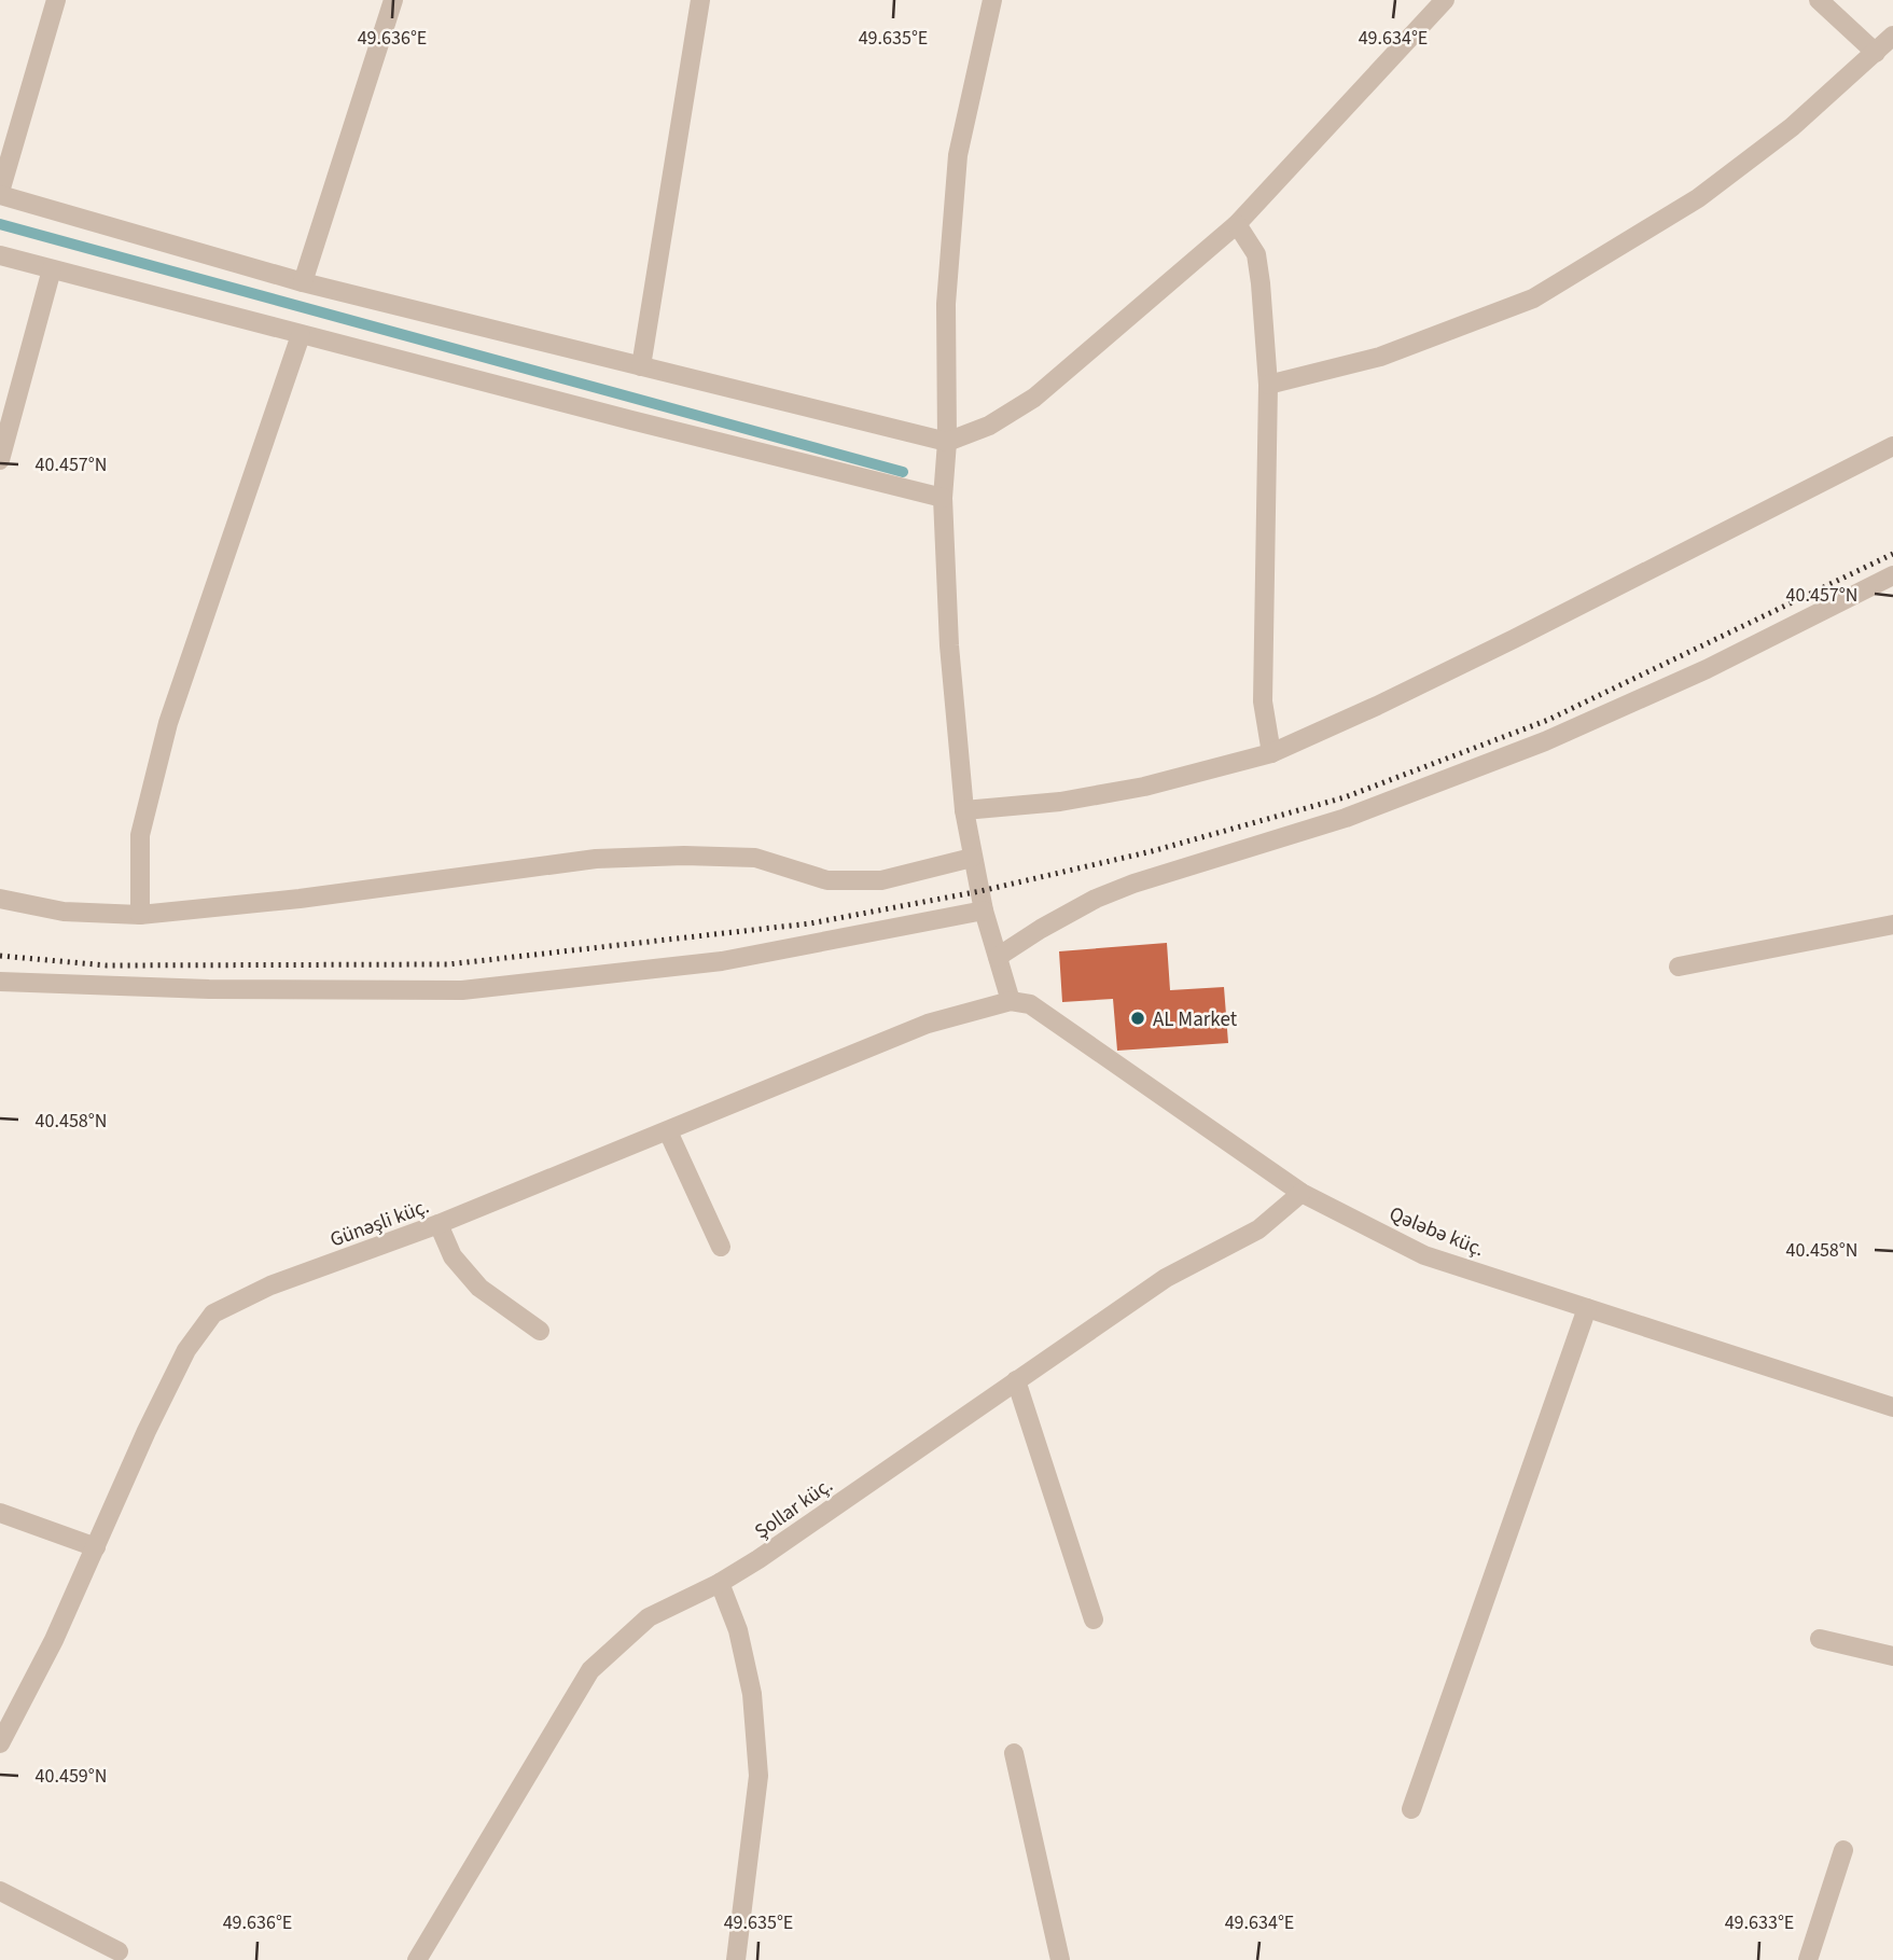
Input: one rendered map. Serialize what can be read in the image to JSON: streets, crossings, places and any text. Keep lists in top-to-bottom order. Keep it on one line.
{"streets":{"street":["Günəşli küç.","Qələbə küç.","Şollar küç."]},"crossings":[["Günəşli küç.","Qələbə küç."],["Qələbə küç.","Şollar küç."]],"places":["AL Market"],"coordinates":["49.636°E","49.635°E","49.634°E","40.457°N","40.458°N","40.459°N","49.633°E"]}
